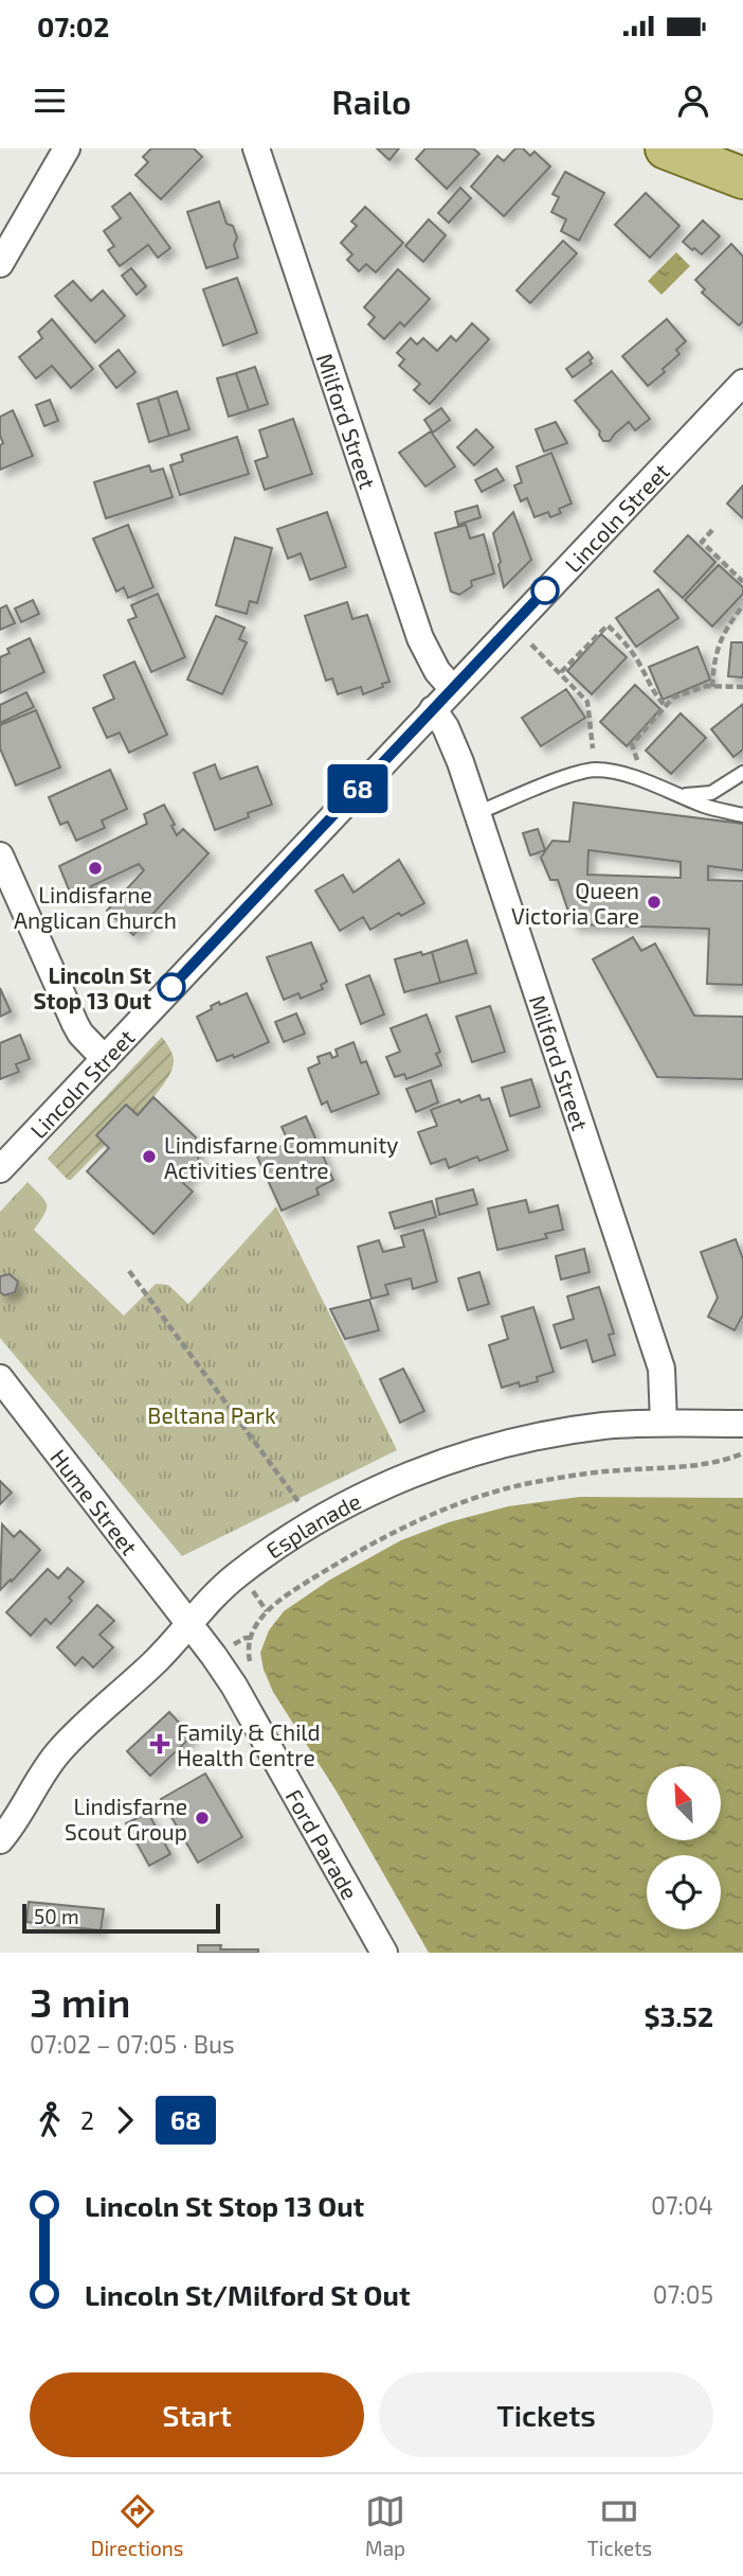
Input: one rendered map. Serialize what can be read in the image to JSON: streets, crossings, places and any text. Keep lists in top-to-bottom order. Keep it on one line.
{"streets":{"street":["Milford Street","Lincoln Street","Hume Street","Esplanade","Ford Parade"]},"crossings":[["Milford Street","Lincoln Street"],["Milford Street","Esplanade"],["Hume Street","Esplanade"],["Hume Street","Ford Parade"],["Esplanade","Ford Parade"]],"parks":["Beltana Park"],"places":{"other":["Lindisfarne Anglican Church","Queen Victoria Care","Lincoln St Stop 13 Out","Lindisfarne Community Activities Centre","Lindisfarne Scout Group"],"health":["Family & Child Health Centre"]},"lines":["bus line 68"],"scale_bar":"50 m","north":"top left","page":{"status":"07:02","header":"Railo","on_map":"68","scale":"50 m","heading":["3 min","07:02 – 07:05 · Bus","$3.52"],"legs":["2","68"],"list":[{"name":"Lincoln St Stop 13 Out","value":"07:04"},{"name":"Lincoln St/Milford St Out","value":"07:05"}],"buttons":["Start","Tickets"],"tabs":["Directions","Map","Tickets"]}}
